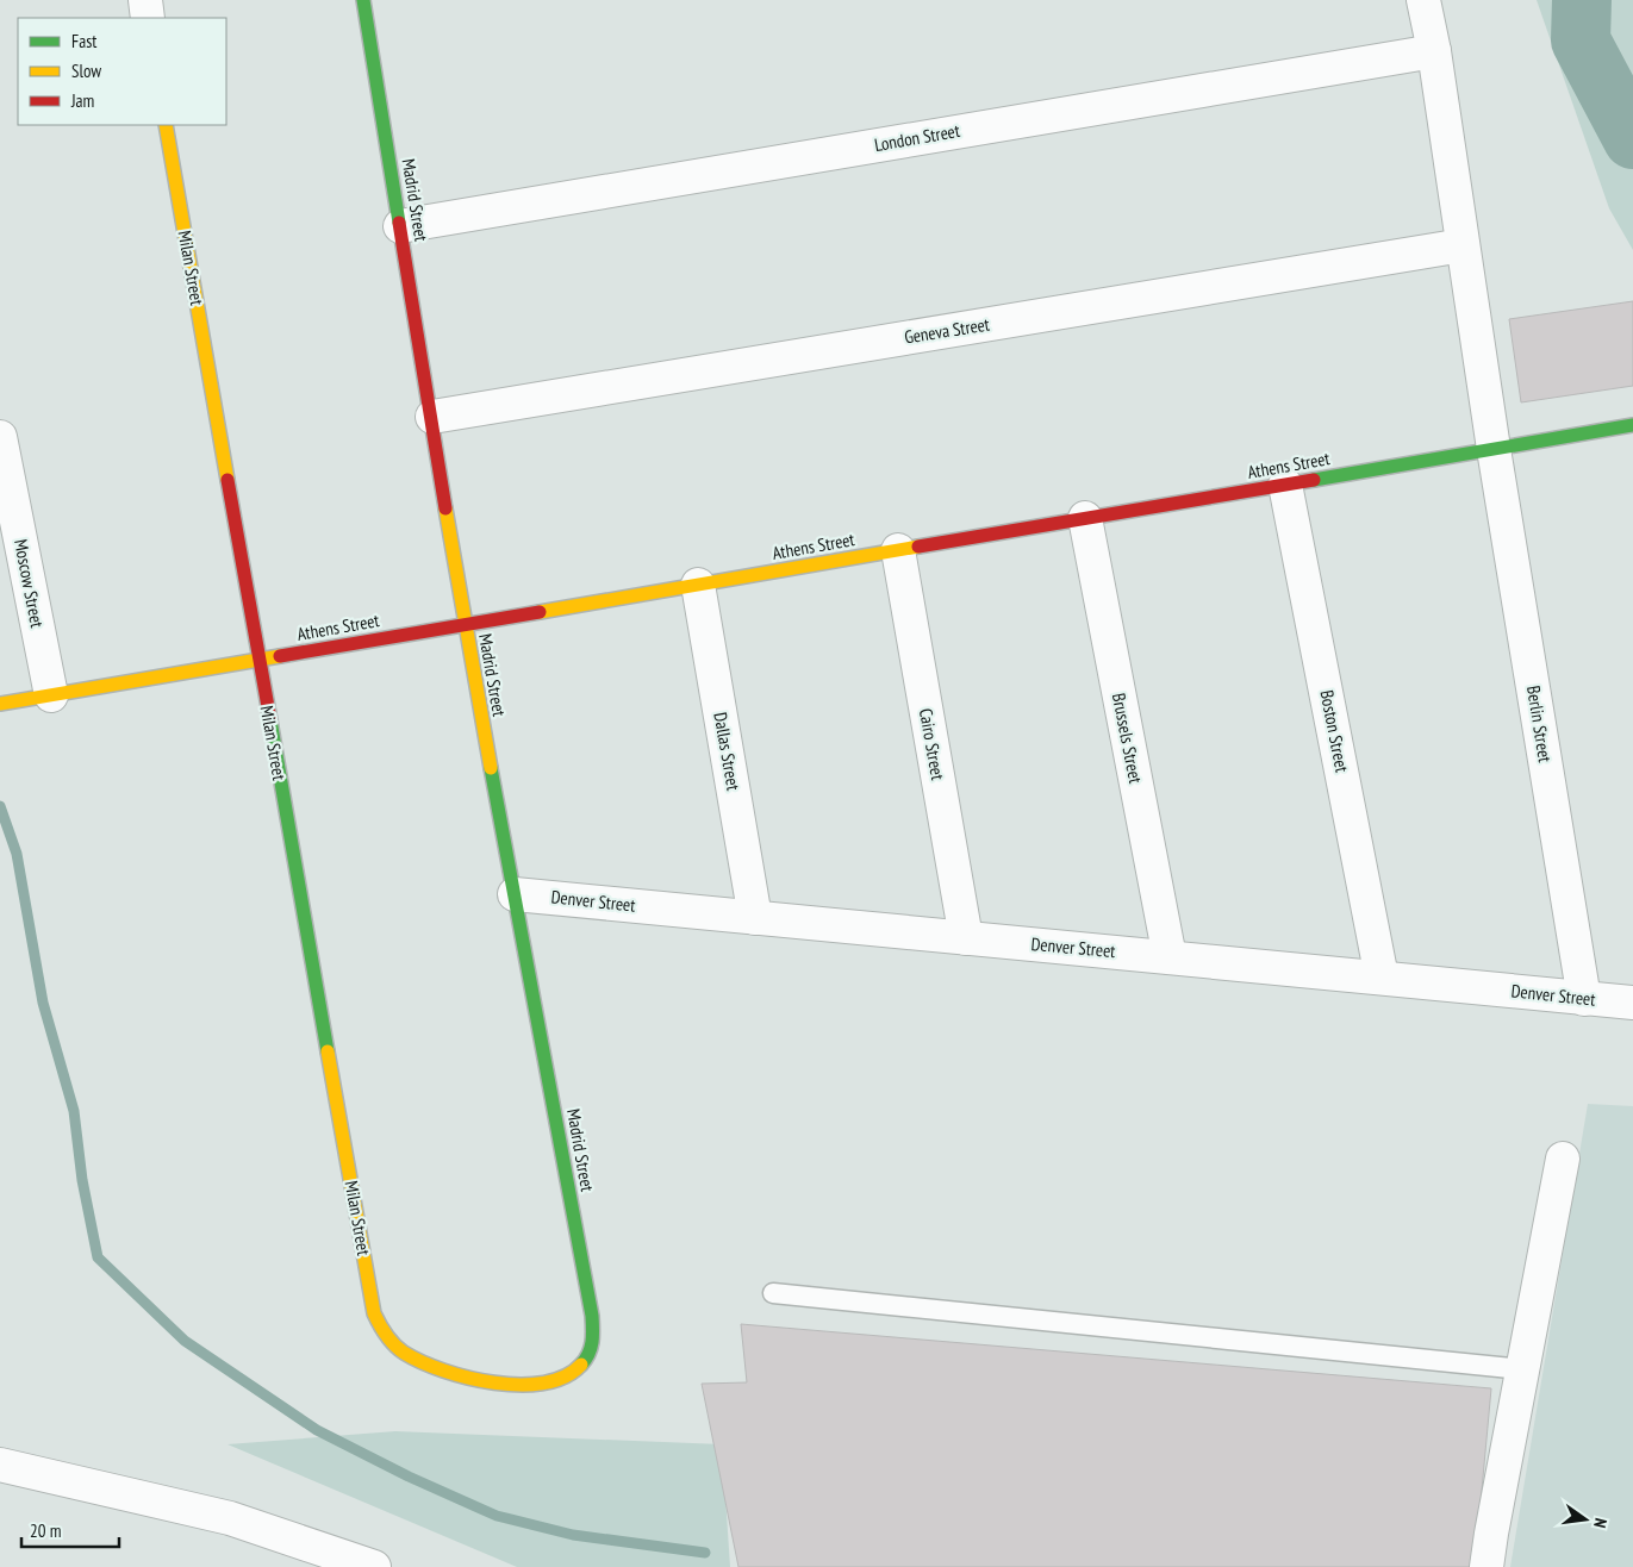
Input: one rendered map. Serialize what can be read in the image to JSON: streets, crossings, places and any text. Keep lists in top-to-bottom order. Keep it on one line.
{"streets":{"street":["London Street","Madrid Street","Milan Street","Geneva Street","Athens Street","Moscow Street","Berlin Street","Boston Street","Brussels Street","Cairo Street","Dallas Street","Denver Street"]},"crossings":[["London Street","Madrid Street"],["London Street","Berlin Street"],["Madrid Street","Milan Street"],["Madrid Street","Geneva Street"],["Madrid Street","Athens Street"],["Madrid Street","Denver Street"],["Milan Street","Athens Street"],["Geneva Street","Berlin Street"],["Athens Street","Moscow Street"],["Athens Street","Berlin Street"],["Athens Street","Boston Street"],["Athens Street","Brussels Street"],["Athens Street","Cairo Street"],["Athens Street","Dallas Street"],["Berlin Street","Denver Street"],["Boston Street","Denver Street"],["Brussels Street","Denver Street"],["Cairo Street","Denver Street"],["Dallas Street","Denver Street"]],"legend":["Fast","Slow","Jam"],"scale_bar":"20 m","north":"right"}
